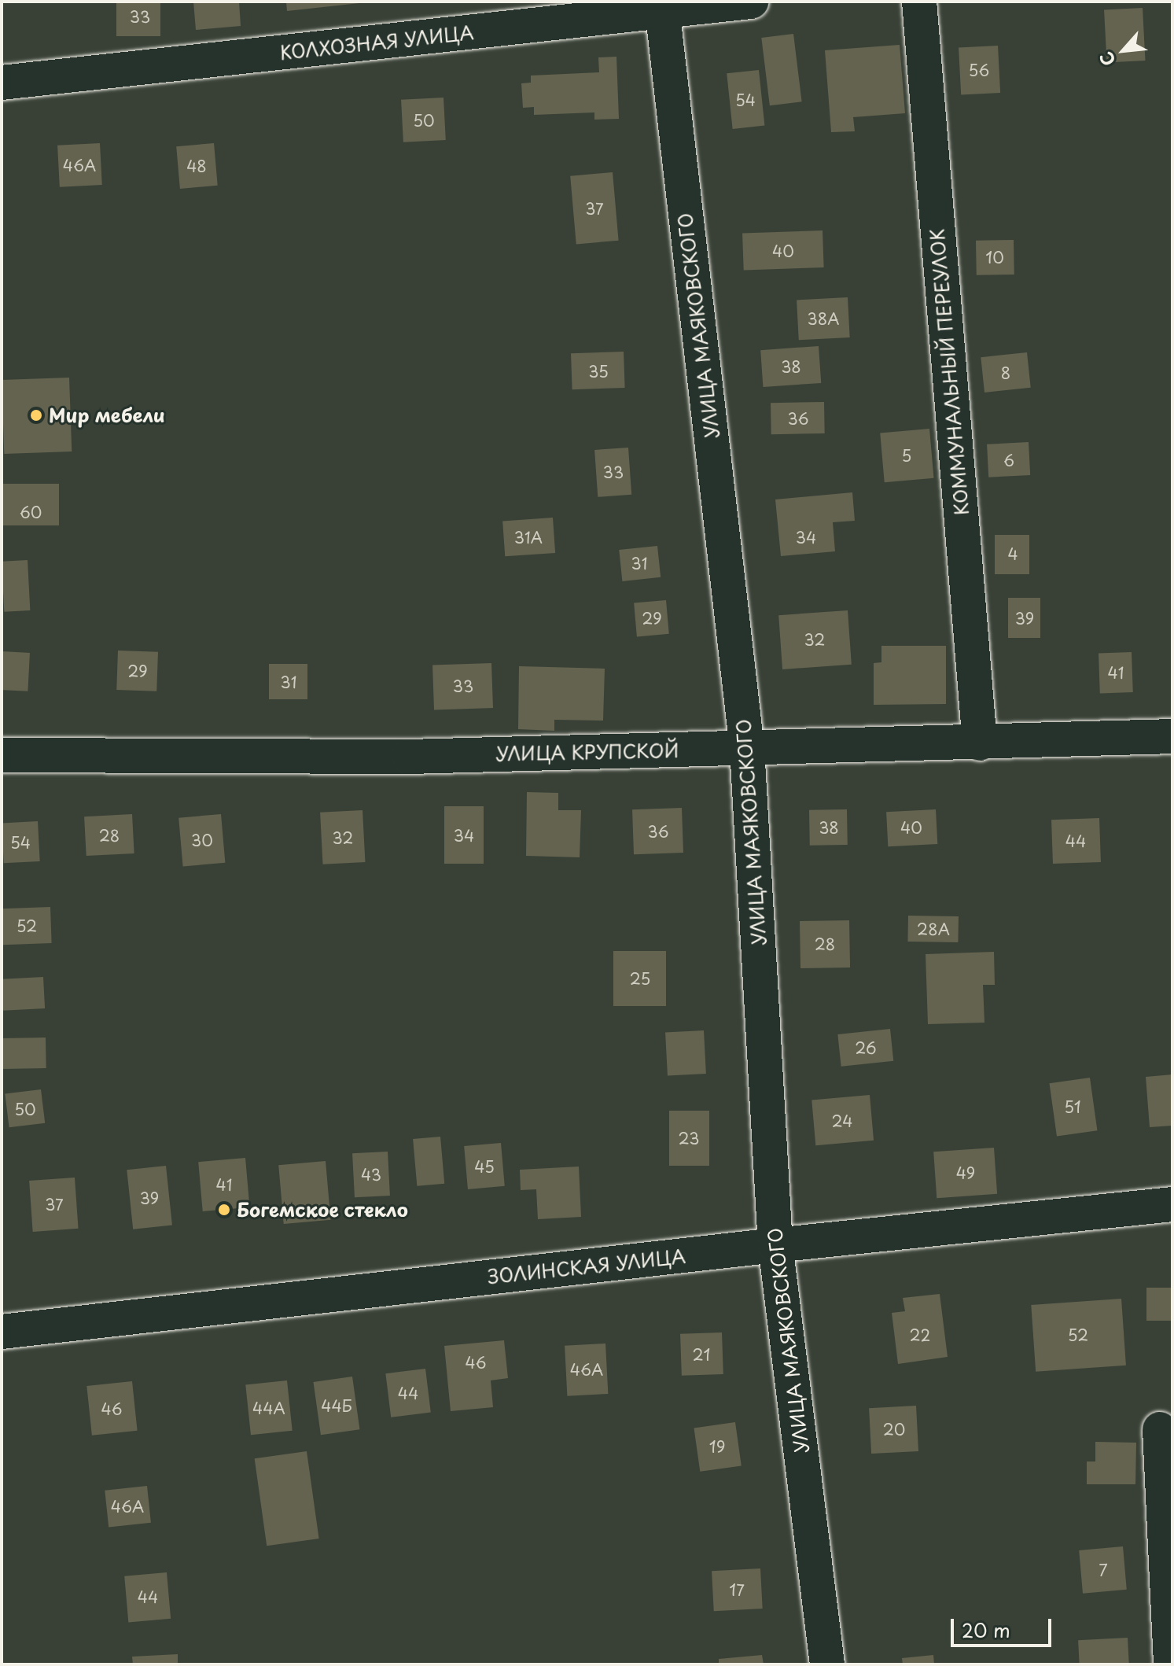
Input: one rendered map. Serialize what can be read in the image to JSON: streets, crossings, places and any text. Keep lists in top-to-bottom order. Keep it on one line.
{"streets":{"street":["КОЛХОЗНАЯ УЛИЦА","УЛИЦА МАЯКОВСКОГО","КОММУНАЛЬНЫЙ ПЕРЕУЛОК","УЛИЦА КРУПСКОЙ","ЗОЛИНСКАЯ УЛИЦА"]},"crossings":[["КОЛХОЗНАЯ УЛИЦА","УЛИЦА МАЯКОВСКОГО"],["УЛИЦА МАЯКОВСКОГО","УЛИЦА КРУПСКОЙ"],["УЛИЦА МАЯКОВСКОГО","ЗОЛИНСКАЯ УЛИЦА"],["КОММУНАЛЬНЫЙ ПЕРЕУЛОК","УЛИЦА КРУПСКОЙ"]],"places":["Мир мебели","Богемское стекло"],"house_numbers":["33","56","54","50","46А","48","37","40","10","38А","38","35","8","36","5","6","33","60","31А","34","4","31","29","39","32","29","41","31","33","38","40","36","28","34","32","30","44","54","52","28А","28","25","26","51","50","24","23","45","49","43","41","39","37","22","52","21","46","46А","44","44Б","44А","46","20","19","46А","7","17","44"],"scale_bar":"20 m","north":"bottom left"}
